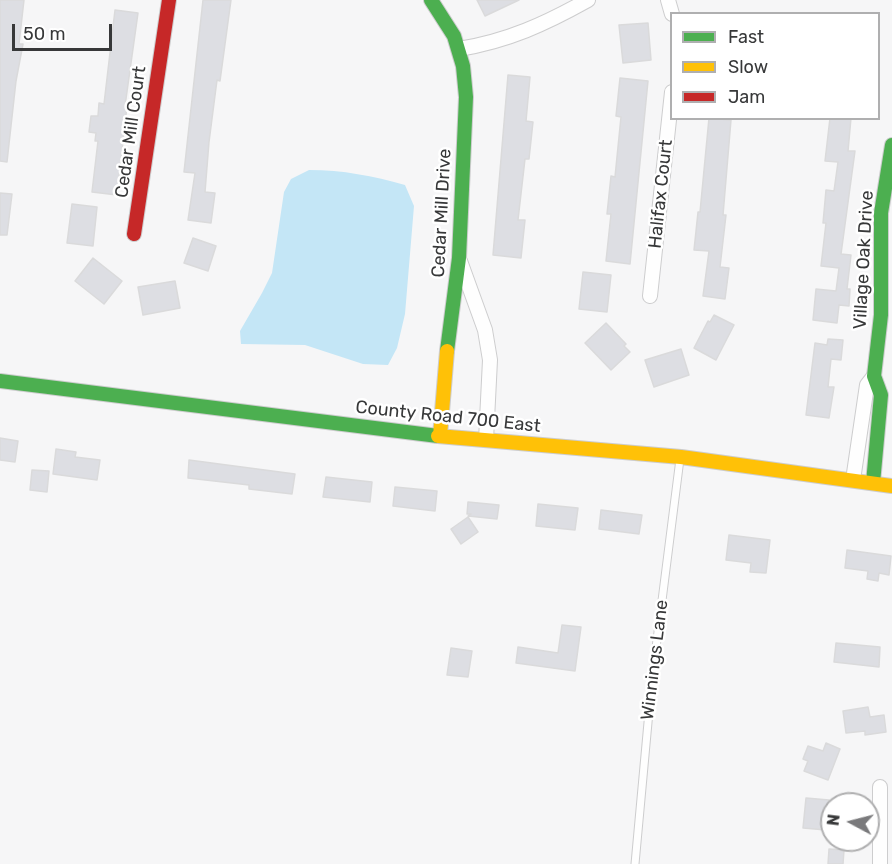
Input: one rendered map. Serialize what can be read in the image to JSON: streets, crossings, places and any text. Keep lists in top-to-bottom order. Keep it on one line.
{"streets":{"street":["Cedar Mill Court","Halifax Court","Cedar Mill Drive","Village Oak Drive","County Road 700 East"],"lane":["Winnings Lane"]},"crossings":[["Cedar Mill Drive","County Road 700 East"],["Village Oak Drive","County Road 700 East"],["County Road 700 East","Winnings Lane"]],"legend":["Fast","Slow","Jam"],"scale_bar":"50 m","north":"left"}
